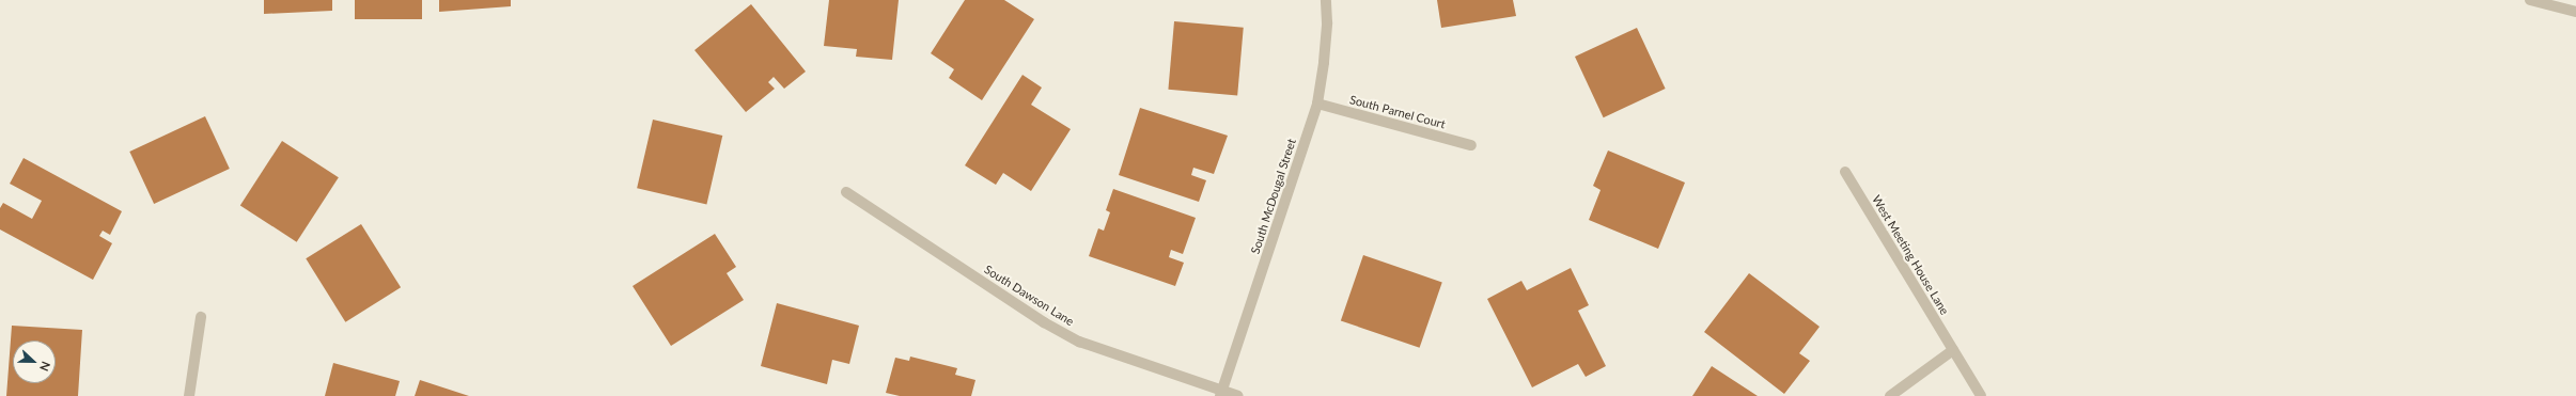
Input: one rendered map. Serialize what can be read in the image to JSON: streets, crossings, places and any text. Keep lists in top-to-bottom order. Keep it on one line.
{"streets":{"street":["South Parnel Court","South McDougal Street","West Meeting House Lane","South Dawson Lane"]},"crossings":[["South Parnel Court","South McDougal Street"],["South McDougal Street","South Dawson Lane"]],"north":"right"}
